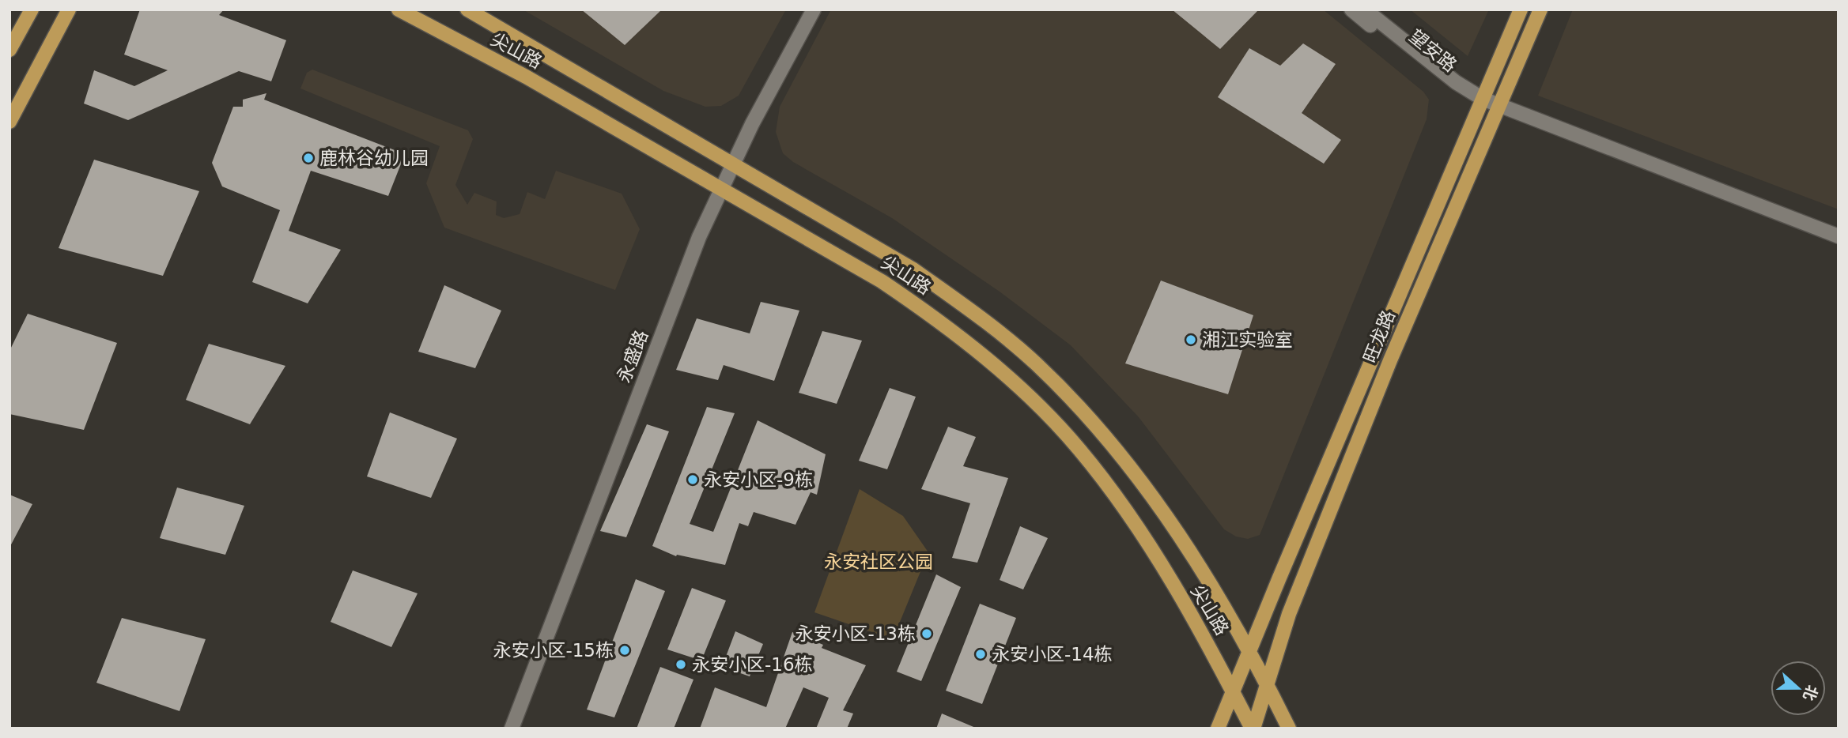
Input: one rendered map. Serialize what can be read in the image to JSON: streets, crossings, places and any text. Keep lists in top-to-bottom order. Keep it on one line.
{"streets":{"main road":["尖山路","旺龙路"],"street":["望安路","永盛路"]},"crossings":[["尖山路","旺龙路"],["尖山路","永盛路"],["望安路","旺龙路"]],"parks":["永安社区公园"],"places":["鹿林谷幼儿园","湘江实验室","永安小区-9栋","永安小区-13栋","永安小区-15栋","永安小区-14栋","永安小区-16栋"],"north":"right"}
